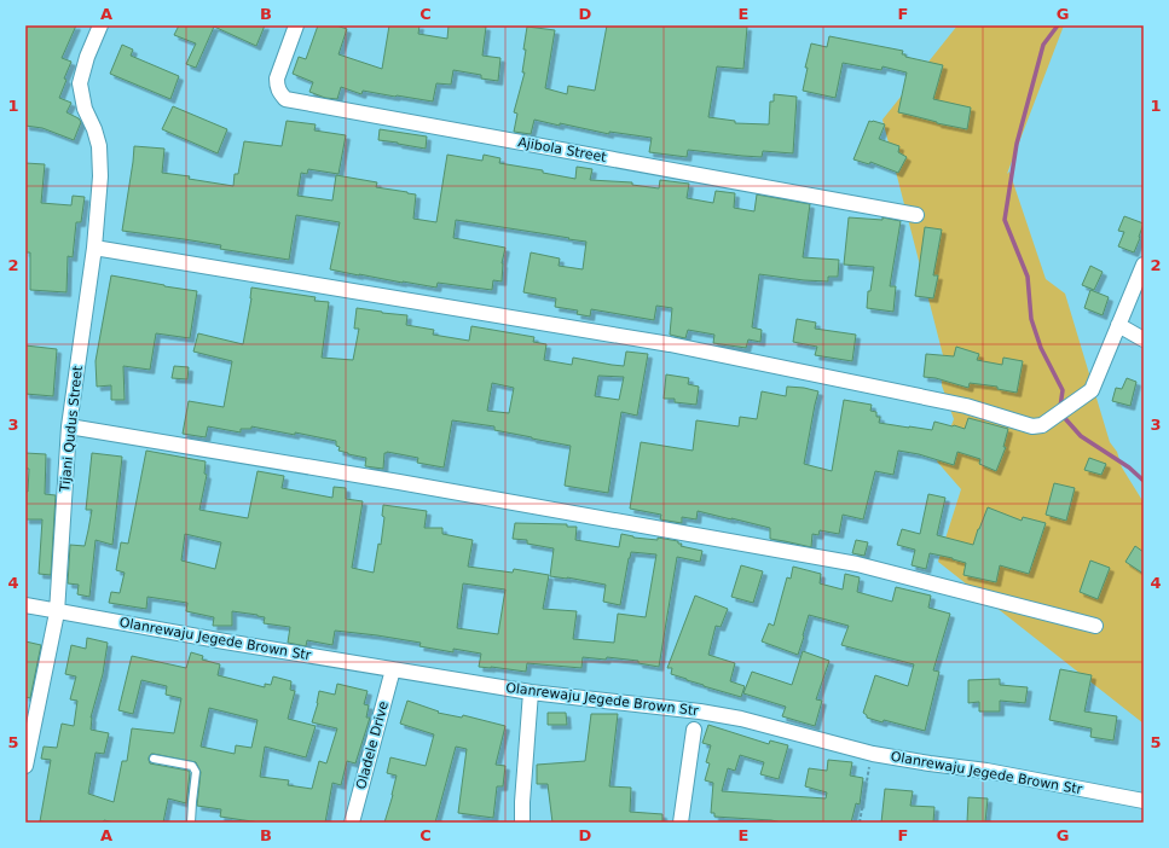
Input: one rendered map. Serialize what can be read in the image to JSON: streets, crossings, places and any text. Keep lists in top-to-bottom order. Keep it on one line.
{"streets":{"street":["Ajibola Street","Tijani Qudus Street","Olanrewaju Jegede Brown Str","Oladele Drive"]},"crossings":[["Tijani Qudus Street","Olanrewaju Jegede Brown Str"],["Olanrewaju Jegede Brown Str","Oladele Drive"]],"grid":{"columns":["A","B","C","D","E","F","G"],"rows":["1","2","3","4","5"]}}
